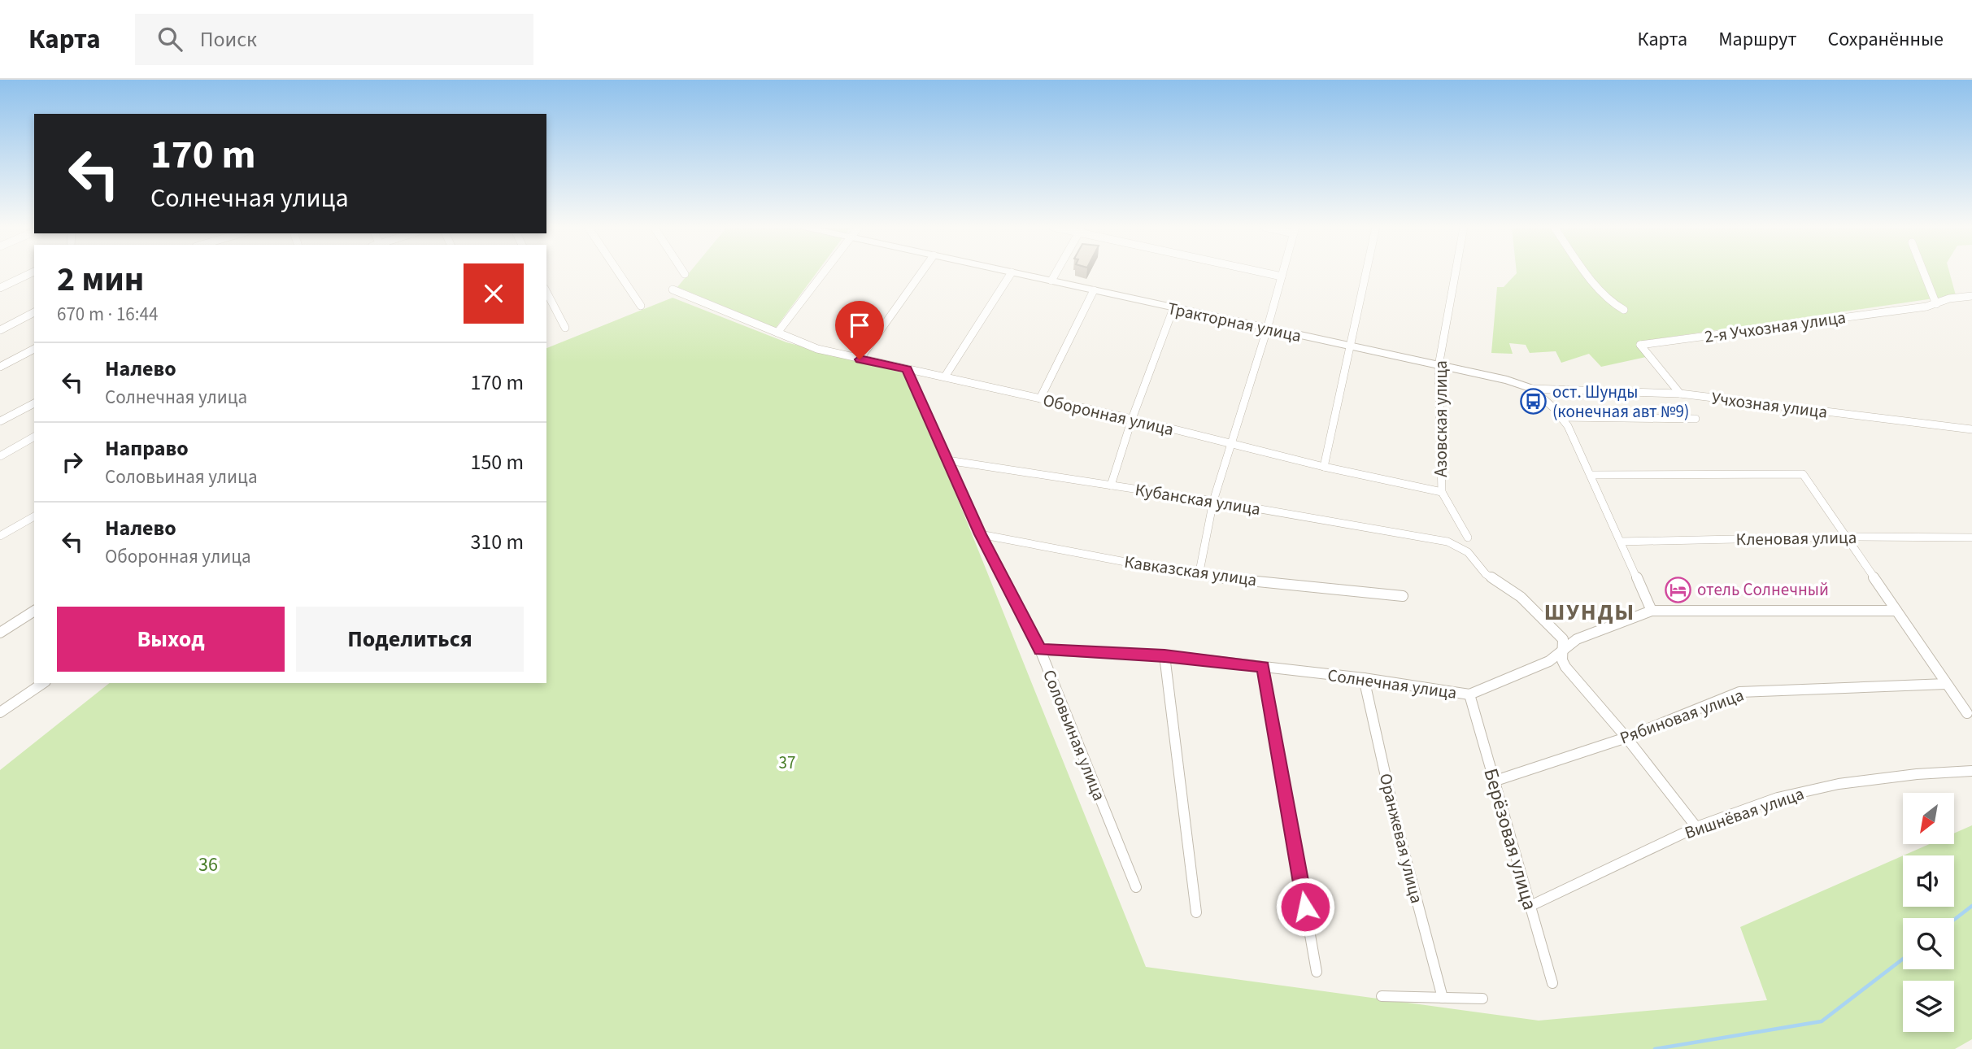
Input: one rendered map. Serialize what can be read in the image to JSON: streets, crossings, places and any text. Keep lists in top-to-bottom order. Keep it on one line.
{"streets":{"street":["Тракторная улица","2-я Учхозная улица","Учхозная улица","Оборонная улица","Азовская улица","Кубанская улица","Кленовая улица","Кавказская улица","Солнечная улица","Рябиновая улица","Соловьиная улица","Вишнёвая улица","Оранжевая улица","Берёзовая улица"]},"crossings":[["Тракторная улица","Учхозная улица"],["Тракторная улица","Азовская улица"],["2-я Учхозная улица","Учхозная улица"],["Оборонная улица","Азовская улица"],["Оборонная улица","Соловьиная улица"],["Кубанская улица","Солнечная улица"],["Кубанская улица","Соловьиная улица"],["Кавказская улица","Соловьиная улица"],["Солнечная улица","Соловьиная улица"],["Солнечная улица","Оранжевая улица"],["Солнечная улица","Берёзовая улица"],["Рябиновая улица","Берёзовая улица"],["Вишнёвая улица","Берёзовая улица"]],"districts":["ШУНДЫ"],"parks":["37","36"],"places":{"bus stop":["ост. Шунды (конечная авт №9)"],"hotel":["отель Солнечный"]},"north":"bottom left","page":{"header":"Карта","search":"Поиск","nav":["Карта","Маршрут","Сохранённые"],"turn":["170 m","Солнечная улица"],"heading":["2 мин","670 m · 16:44"],"list":[{"name":"Налево","note":"Солнечная улица","value":"170 m"},{"name":"Направо","note":"Соловьиная улица","value":"150 m"},{"name":"Налево","note":"Оборонная улица","value":"310 m"}],"buttons":["Выход","Поделиться"]}}
